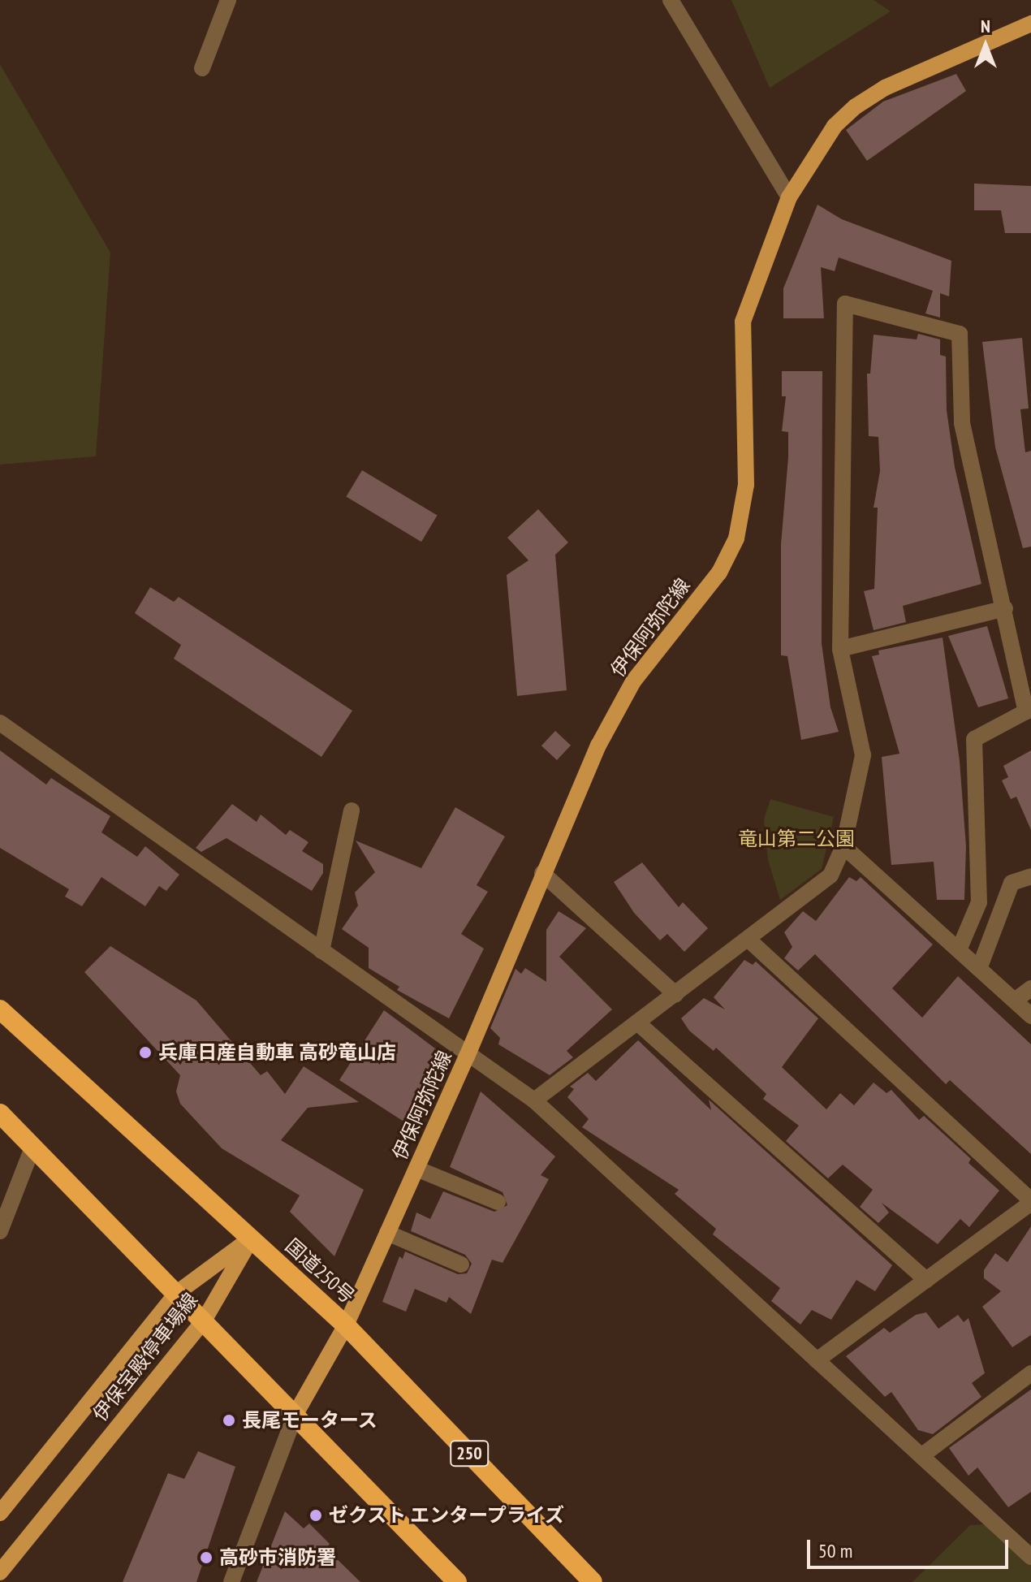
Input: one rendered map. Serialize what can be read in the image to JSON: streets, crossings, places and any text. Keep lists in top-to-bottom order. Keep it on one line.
{"streets":{"highway":["国道250号","250"],"main road":["伊保阿弥陀線","伊保宝殿停車場線"]},"crossings":[["伊保阿弥陀線","国道250号"],["国道250号","伊保宝殿停車場線"]],"parks":["竜山第二公園"],"places":["兵庫日産自動車 高砂竜山店","長尾モータース","ゼクスト エンタープライズ","高砂市消防署"],"scale_bar":"50 m","north":"top"}
